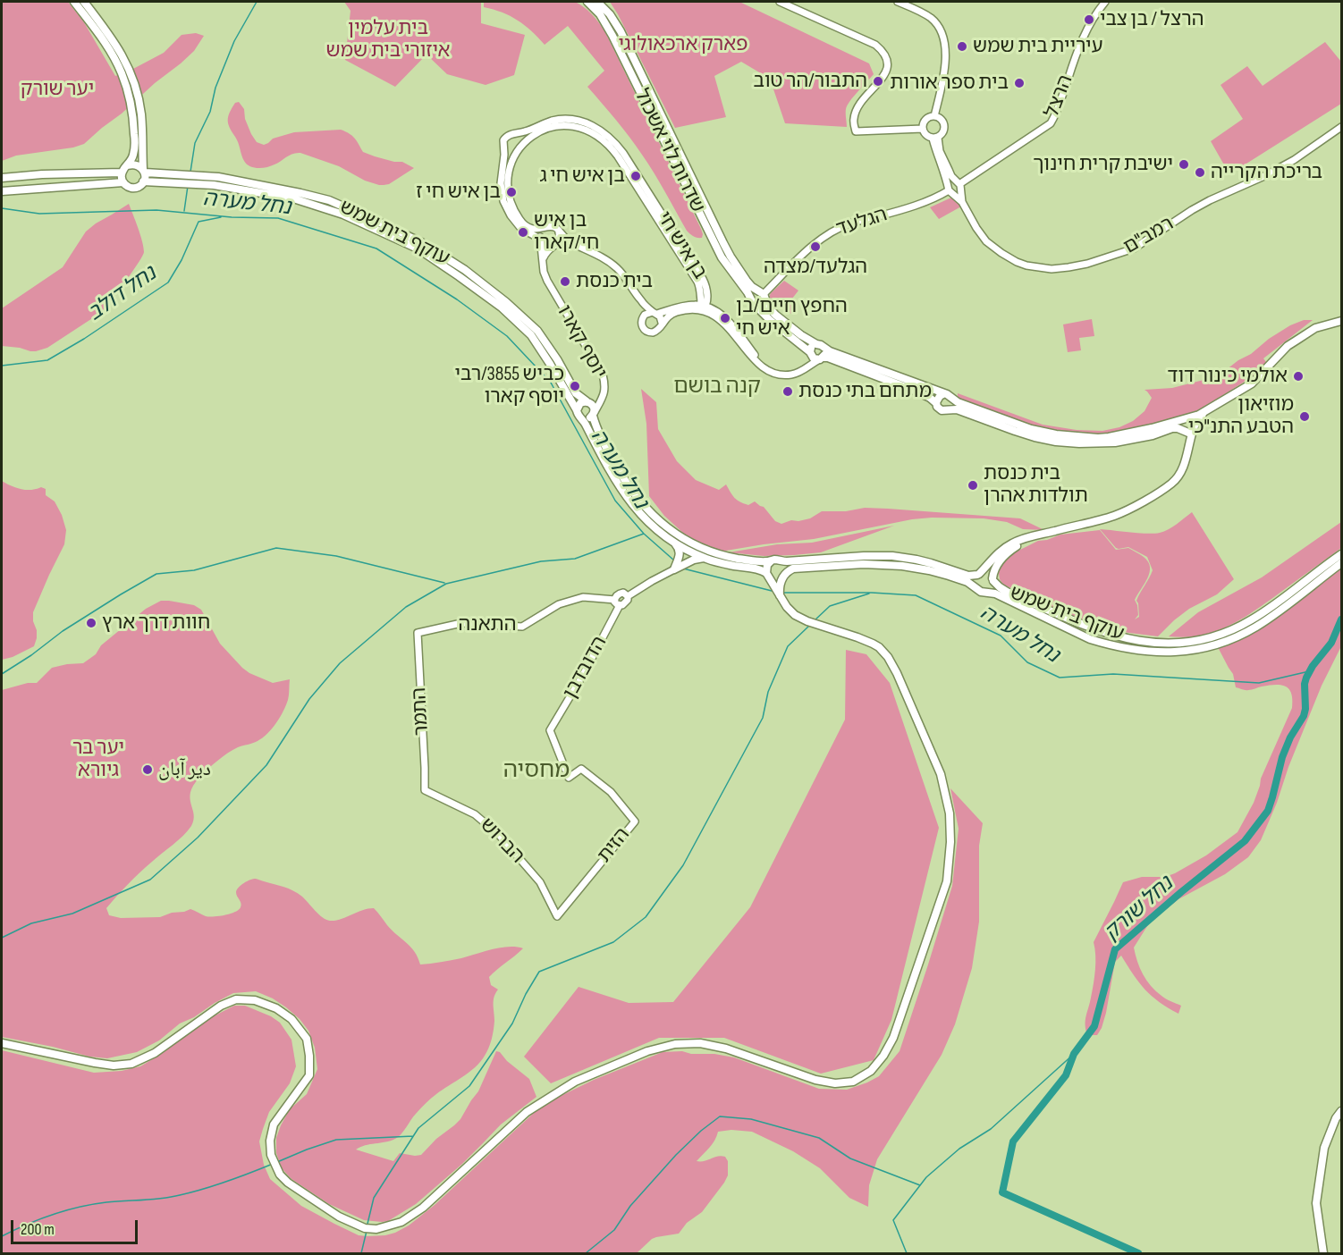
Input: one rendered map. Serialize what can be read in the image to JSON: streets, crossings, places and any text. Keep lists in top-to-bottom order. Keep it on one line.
{"streets":{"main road":["שדרות לוי אשכול","עוקף בית שמש"],"street":["הרצל","הגלעד","רמב\"ם","בן איש חי","יוסף קארו","התאנה","הדובדבן","התמר","הברוש","הזית"]},"crossings":[["הרצל","רמב\"ם"],["שדרות לוי אשכול","הגלעד"],["הגלעד","רמב\"ם"],["עוקף בית שמש","יוסף קארו"],["התאנה","הדובדבן"],["התאנה","התמר"],["הדובדבן","הזית"],["התמר","הברוש"],["הברוש","הזית"]],"districts":["קנה בושם","מחסיה"],"water":["נחל מערה","נחל דולב","נחל שורק"],"parks":["בית עלמין איזורי בית שמש","פארק ארכאולוגי","יער שורק","יער בר גיורא"],"places":["הרצל / בן צבי","עיריית בית שמש","התבור/הר טוב","בית ספר אורות","ישיבת קרית חינוך","בריכת הקרייה","בן איש חי ג","בן איש חי ז","בן איש חי/קארו","הגלעד/מצדה","בית כנסת","החפץ חיים/בן איש חי","אולמי כינור דוד","כביש 3855/רבי יוסף קארו","מתחם בתי כנסת","מוזיאון הטבע התנ\"כי","בית כנסת תולדות אהרן","חוות דרך ארץ","دير آبان"],"scale_bar":"200 m"}
